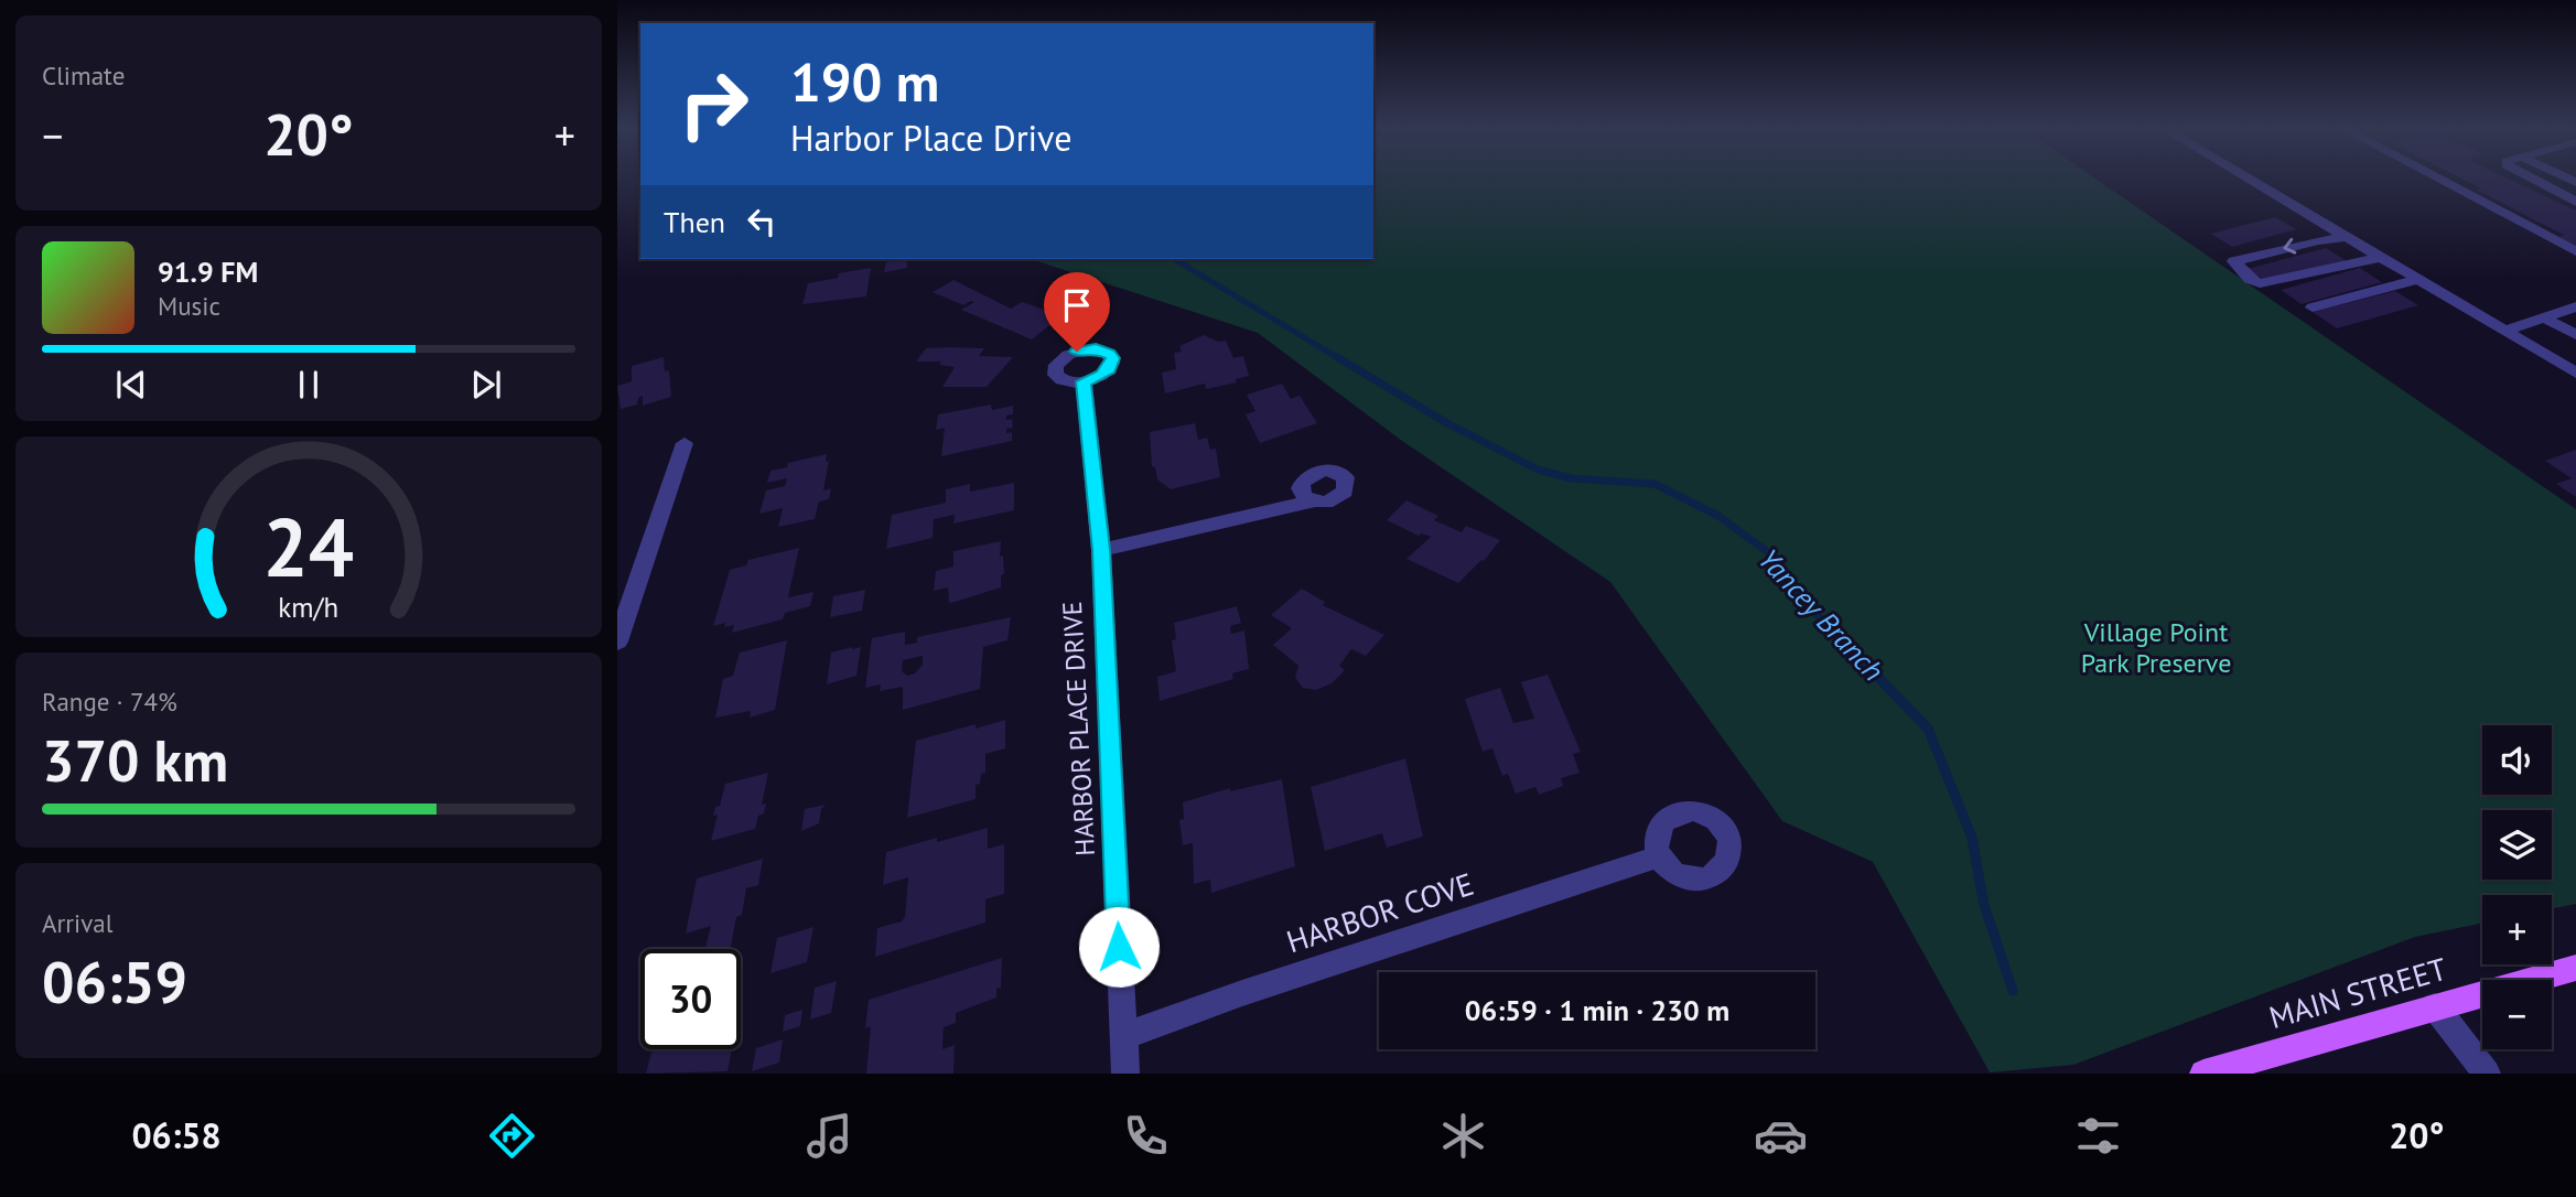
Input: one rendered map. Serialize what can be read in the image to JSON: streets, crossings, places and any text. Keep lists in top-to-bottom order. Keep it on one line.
{"streets":{"main road":["MAIN STREET"],"street":["HARBOR PLACE DRIVE","HARBOR COVE"]},"crossings":[["HARBOR PLACE DRIVE","HARBOR COVE"]],"water":["Yancey Branch"],"parks":["Village Point Park Preserve"],"page":{"tile":["Climate",["Range · 74%","370 km"],["Arrival","06:59"]],"turn":["190 m","Harbor Place Drive"],"heat":["−","20°","+"],"then":"Then","song":["91.9 FM","Music"],"map_buttons":["+","−"],"limit":"30","trip":"06:59 · 1 min · 230 m","tabs":["06:58","20°"],"gauge":["24","km/h"]}}
